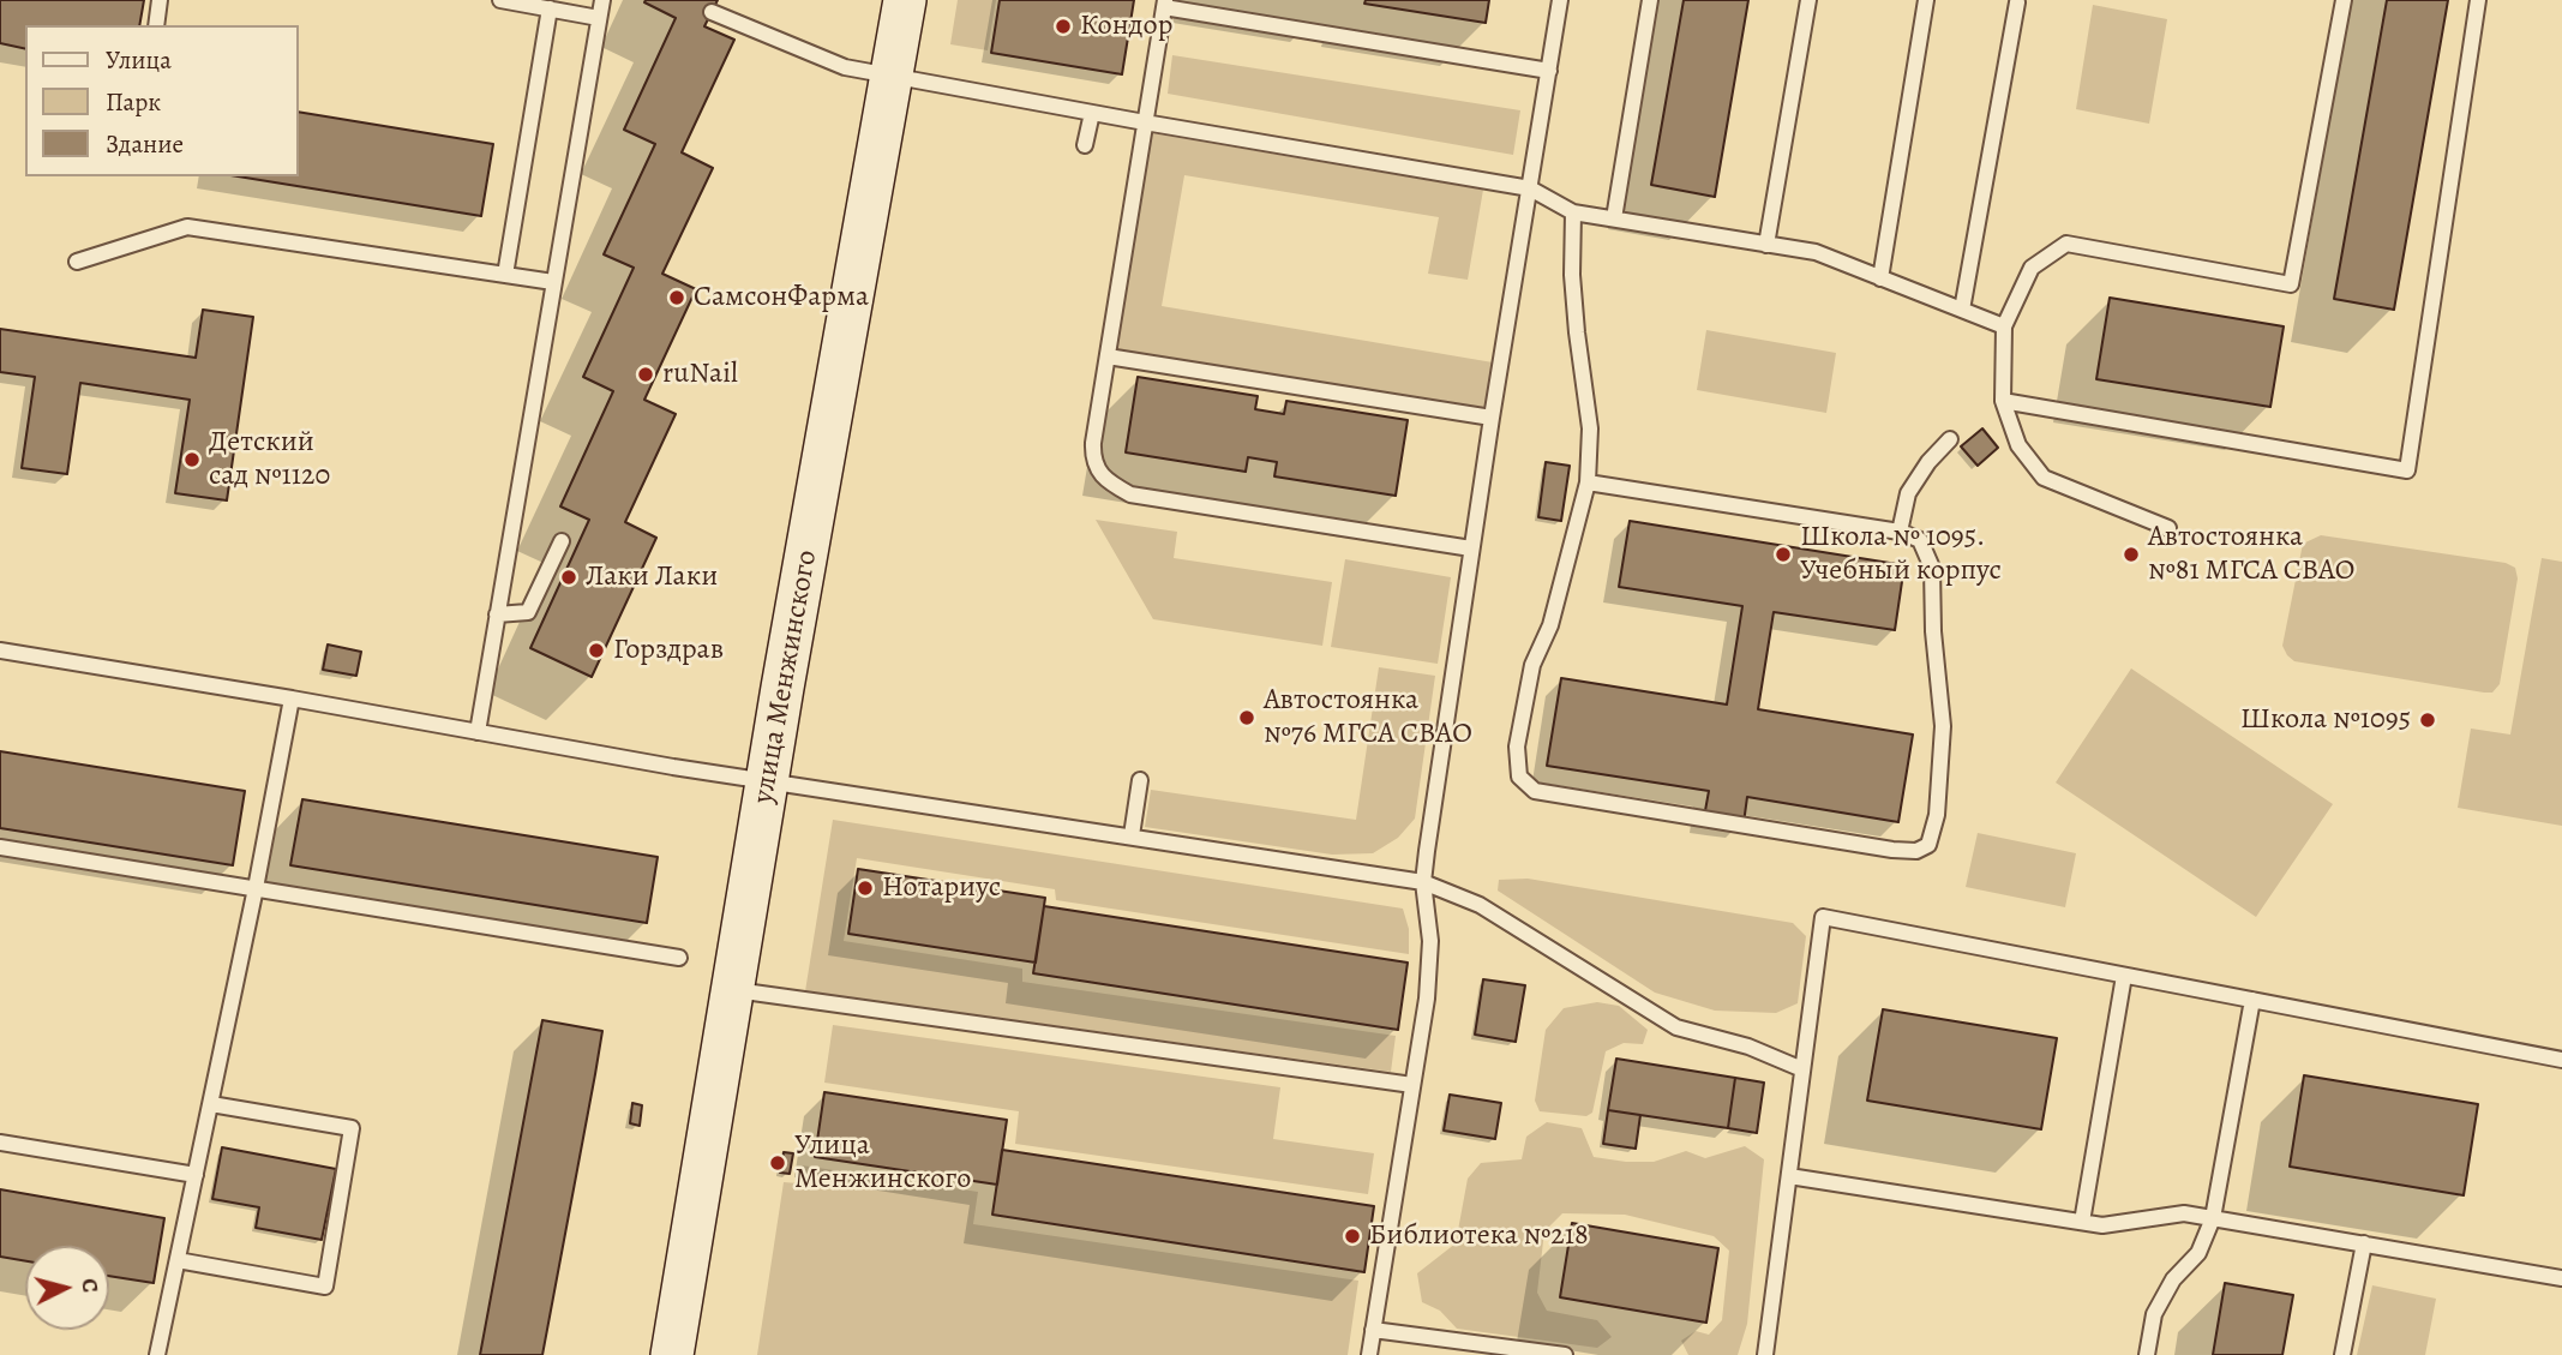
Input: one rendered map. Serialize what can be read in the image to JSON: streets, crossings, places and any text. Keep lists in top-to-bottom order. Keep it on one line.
{"streets":{"main road":["улица Менжинского"]},"places":["Кондор","СамсонФарма","ruNail","Детский сад №1120","Школа № 1095. Учебный корпус","Автостоянка №81 МГСА СВАО","Лаки Лаки","Горздрав","Автостоянка №76 МГСА СВАО","Школа №1095","Нотариус","Улица Менжинского","Библиотека №218"],"legend":["Улица","Парк","Здание"],"north":"right"}
